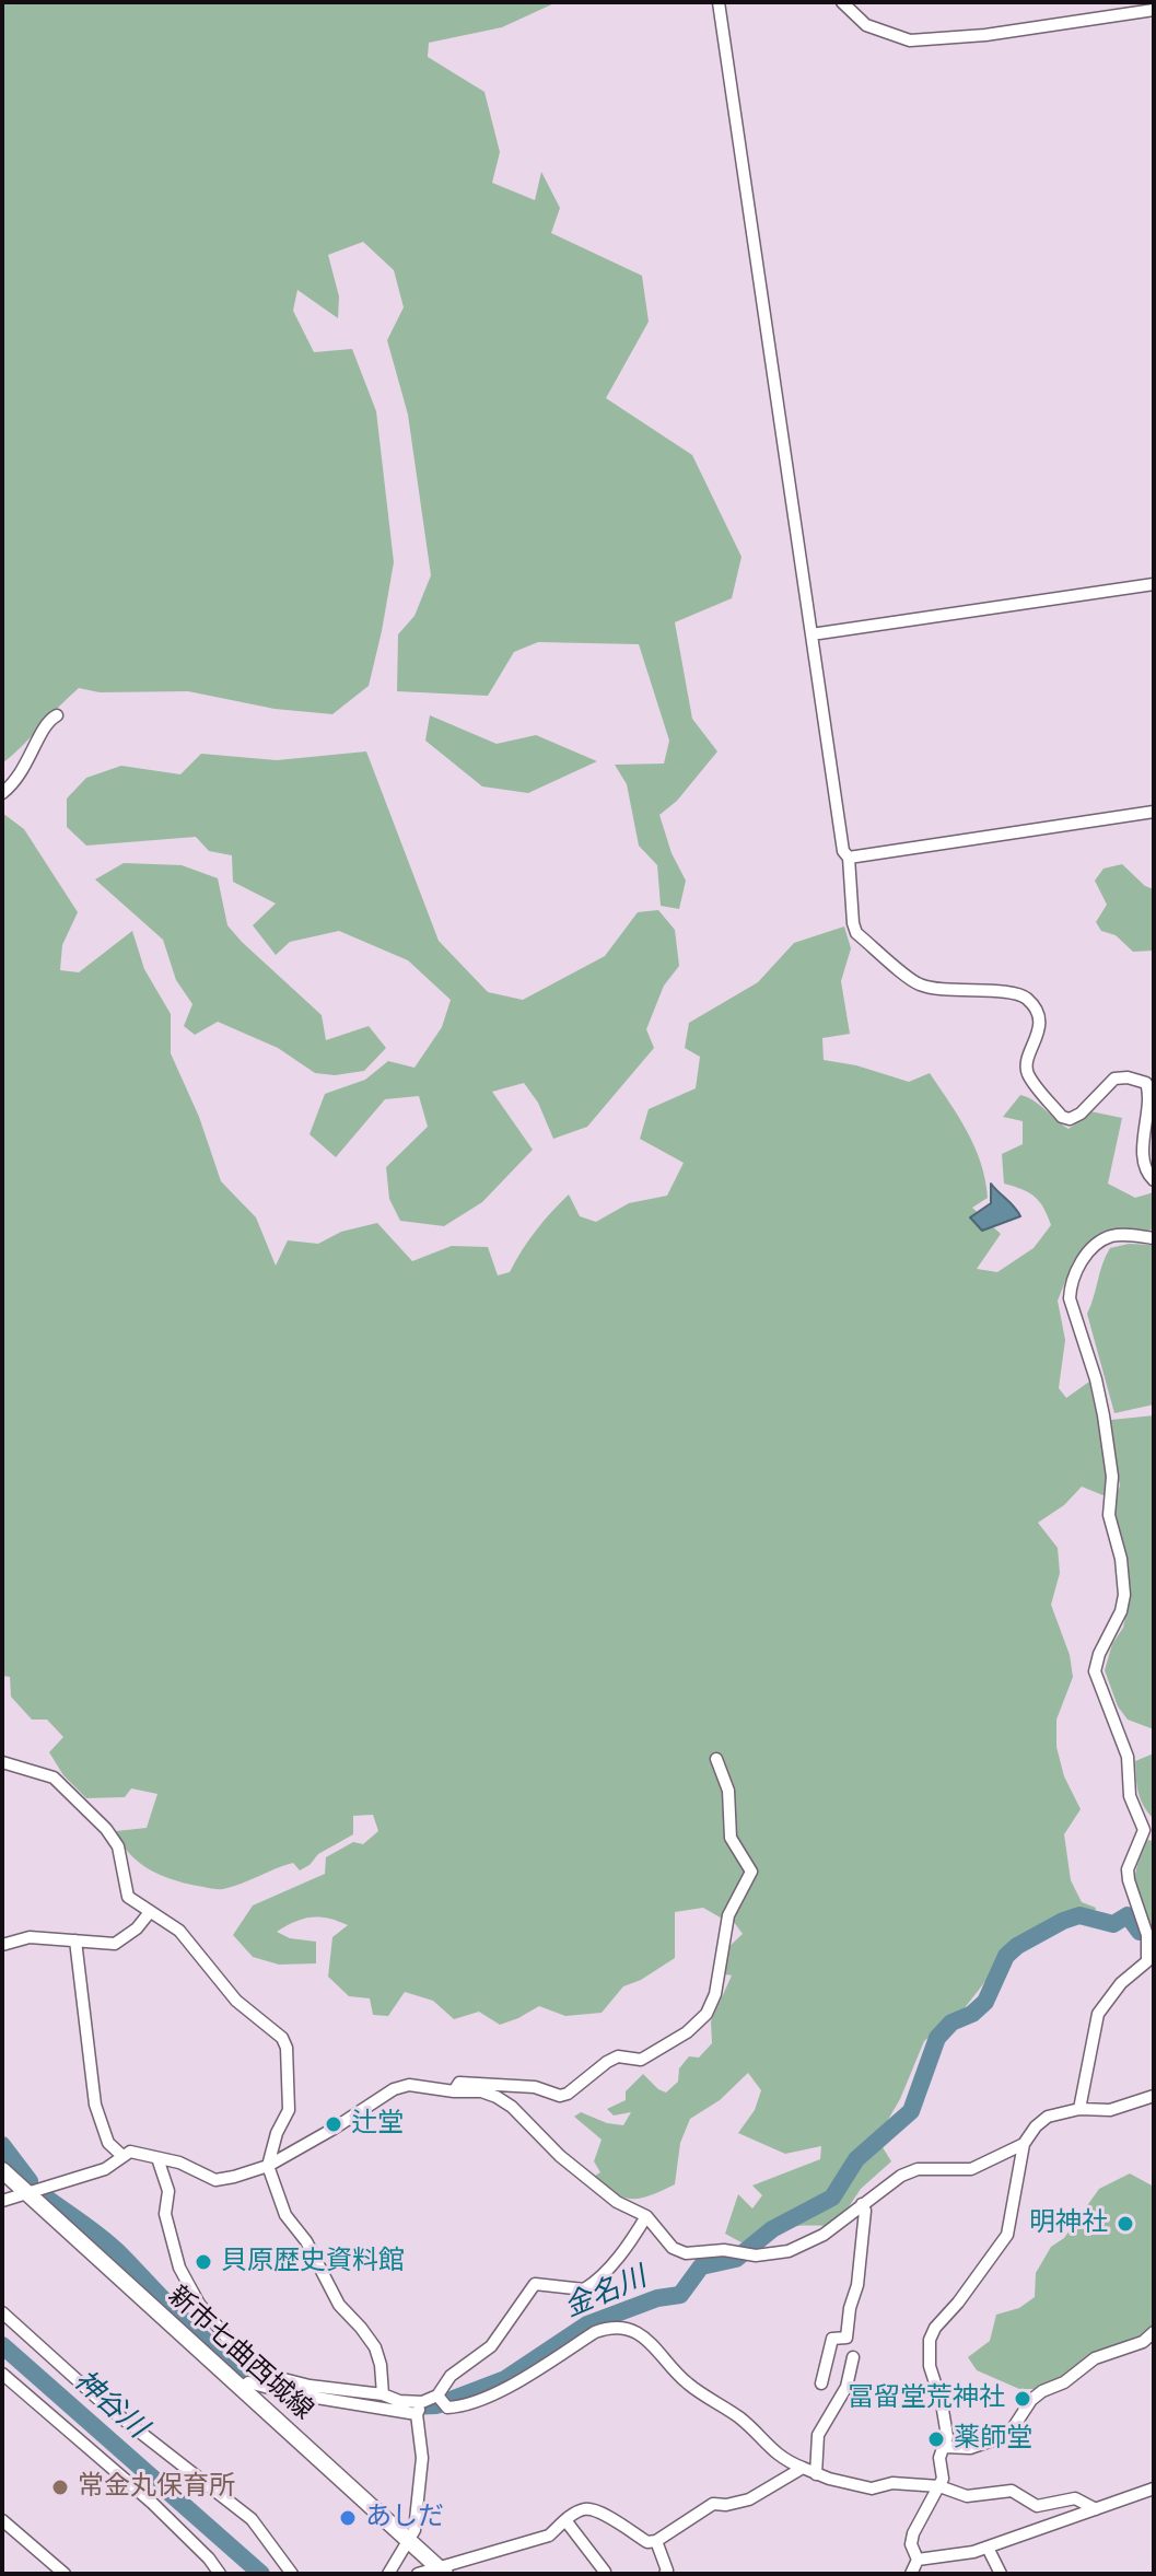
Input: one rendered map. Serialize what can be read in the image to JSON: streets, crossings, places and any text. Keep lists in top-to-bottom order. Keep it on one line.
{"streets":{"main road":["新市七曲西城線"]},"water":["金名川","神谷川"],"places":["辻堂","明神社","貝原歴史資料館","冨留堂荒神社","薬師堂","常金丸保育所","あしだ"]}
